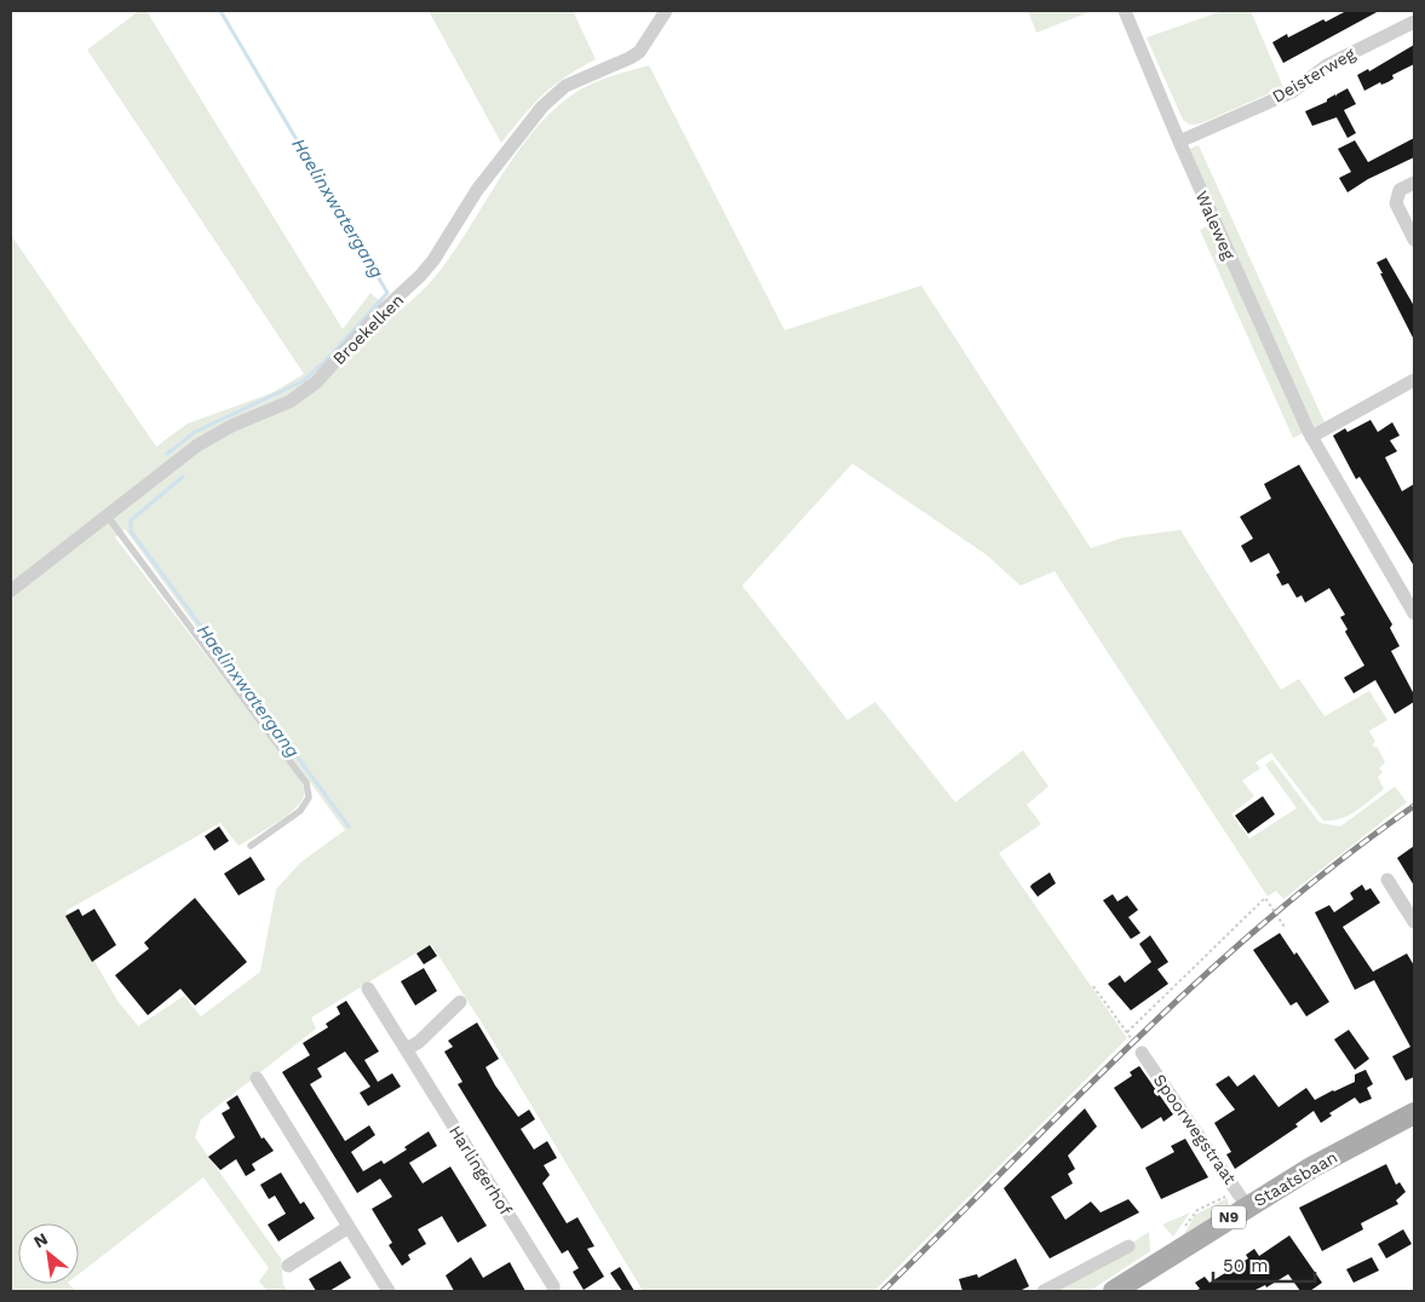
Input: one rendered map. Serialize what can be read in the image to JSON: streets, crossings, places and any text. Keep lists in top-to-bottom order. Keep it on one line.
{"streets":{"main road":["Staatsbaan","N9"],"street":["Deisterweg","Waleweg","Broekelken","Spoorwegstraat","Harlingerhof"]},"crossings":[["Deisterweg","Waleweg"],["Spoorwegstraat","Staatsbaan"]],"water":["Haelinxwatergang"],"scale_bar":"50 m","north":"top left"}
